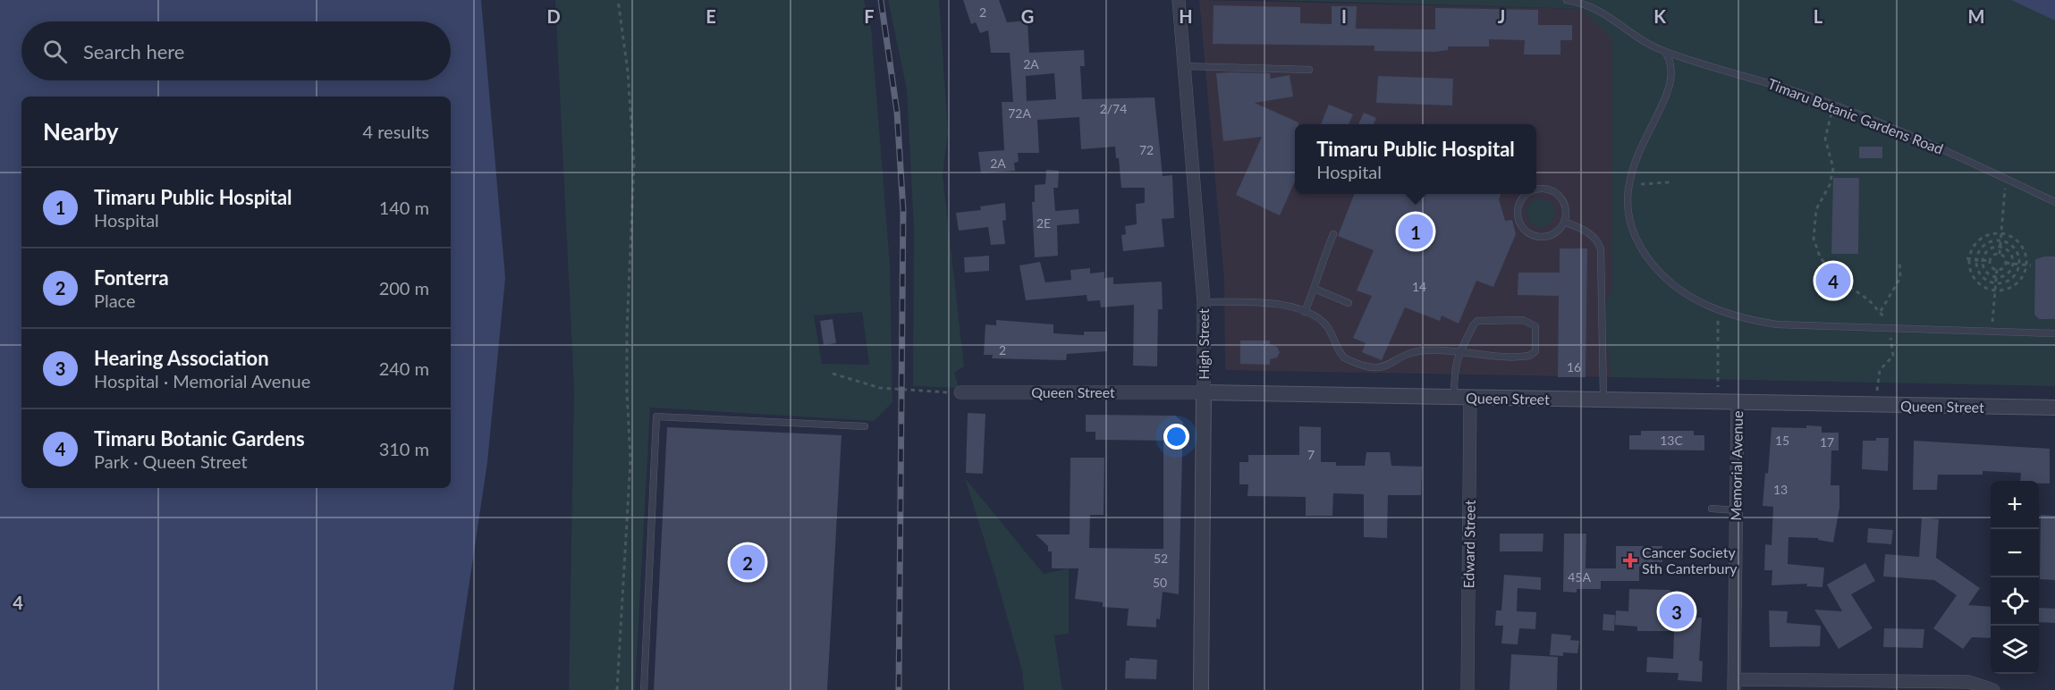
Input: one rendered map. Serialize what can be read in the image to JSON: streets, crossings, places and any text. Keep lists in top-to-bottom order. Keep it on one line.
{"streets":{"street":["High Street","Queen Street","Memorial Avenue","Edward Street"],"lane":["Timaru Botanic Gardens Road"]},"crossings":[["High Street","Queen Street"],["Queen Street","Memorial Avenue"],["Queen Street","Edward Street"]],"places":{"health":["Cancer Society Sth Canterbury"]},"house_numbers":["2","2A","2/74","72A","72","2A","2E","14","2","16","13C","15","17","7","13","52","45A","50"],"page":{"search":"Search here","heading":["Nearby","4 results"],"popup":["Timaru Public Hospital","Hospital"],"list":[{"mark":"1","name":"Timaru Public Hospital","note":"Hospital","value":"140 m"},{"mark":"2","name":"Fonterra","note":"Place","value":"200 m"},{"mark":"3","name":"Hearing Association","note":"Hospital · Memorial Avenue","value":"240 m"},{"mark":"4","name":"Timaru Botanic Gardens","note":"Park · Queen Street","value":"310 m"}],"pins":["1","4","2","3"],"map_buttons":["+","−"]},"grid":{"columns":["D","E","F","G","H","I","J","K","L","M"],"rows":["4"]}}
